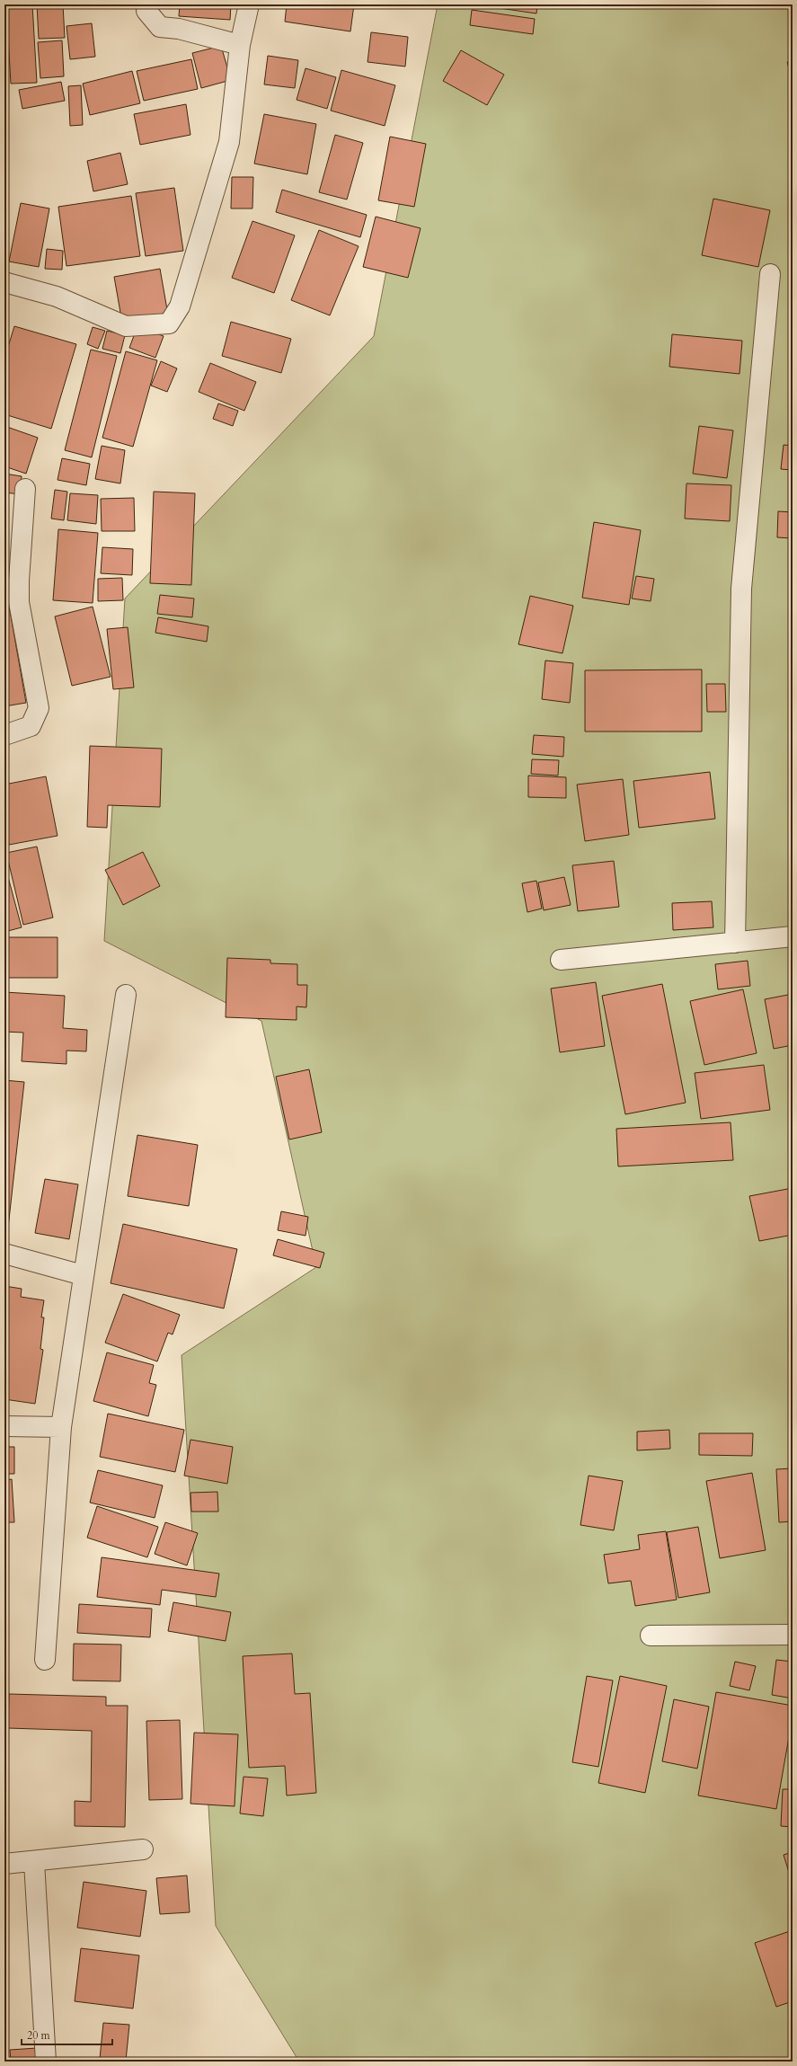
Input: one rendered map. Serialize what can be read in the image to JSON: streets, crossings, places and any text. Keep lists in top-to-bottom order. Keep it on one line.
{"scale_bar":"20 m"}
